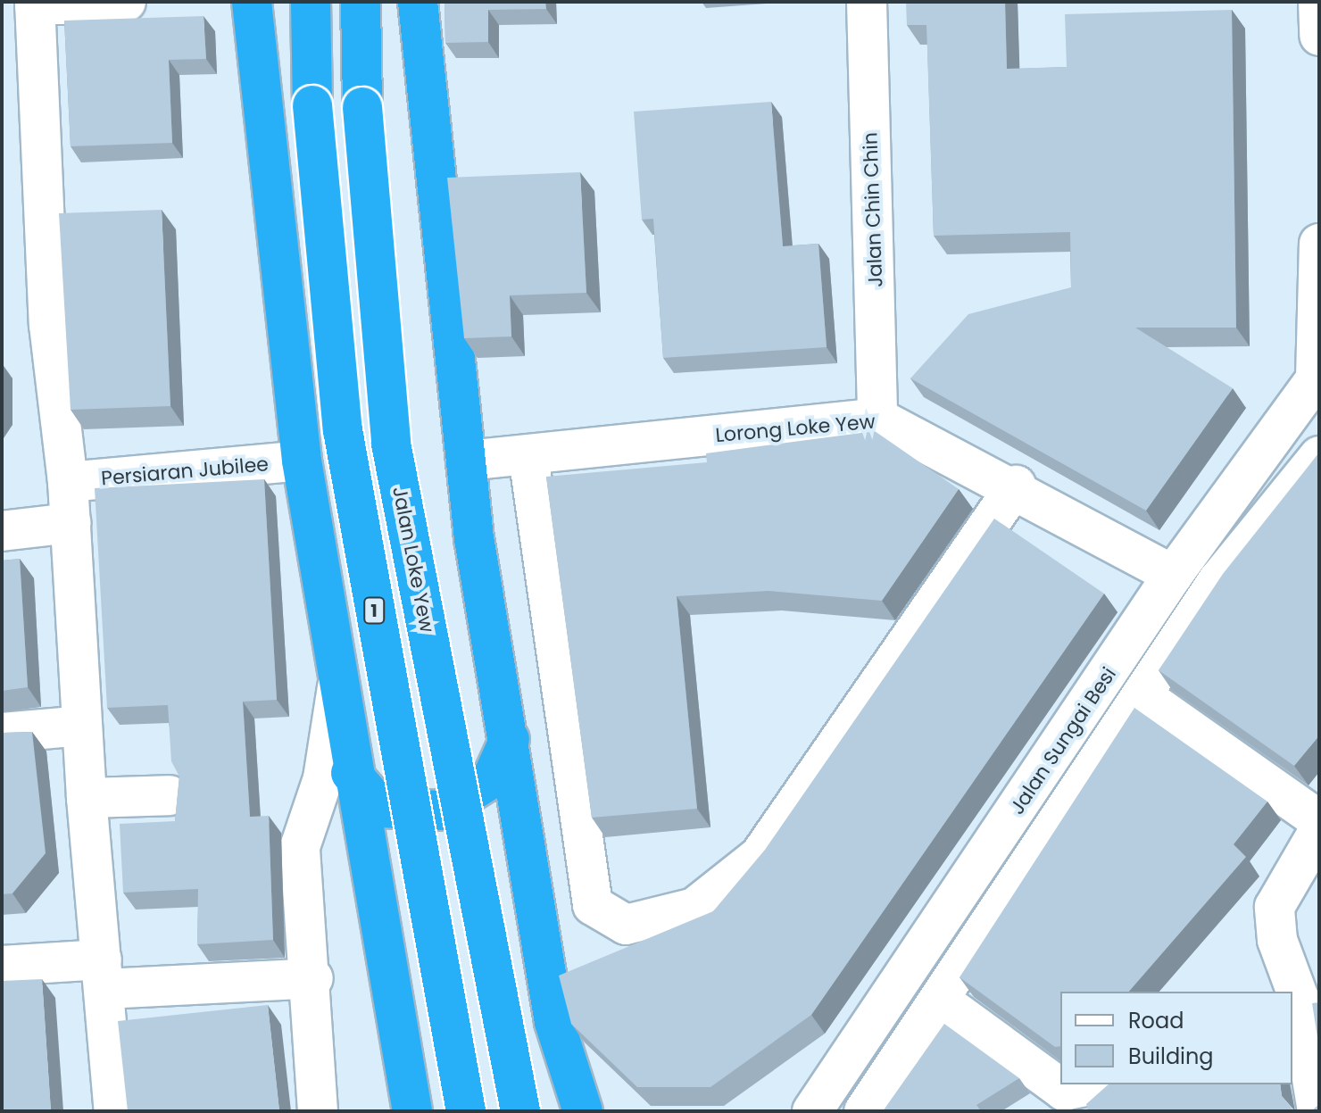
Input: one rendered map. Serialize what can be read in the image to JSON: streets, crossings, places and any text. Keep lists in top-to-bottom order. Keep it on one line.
{"streets":{"highway":["Jalan Loke Yew","1"],"street":["Jalan Chin Chin","Lorong Loke Yew","Persiaran Jubilee","Jalan Sungai Besi"]},"crossings":[["Jalan Chin Chin","Lorong Loke Yew"],["Lorong Loke Yew","Jalan Sungai Besi"]],"legend":["Road","Building"]}
